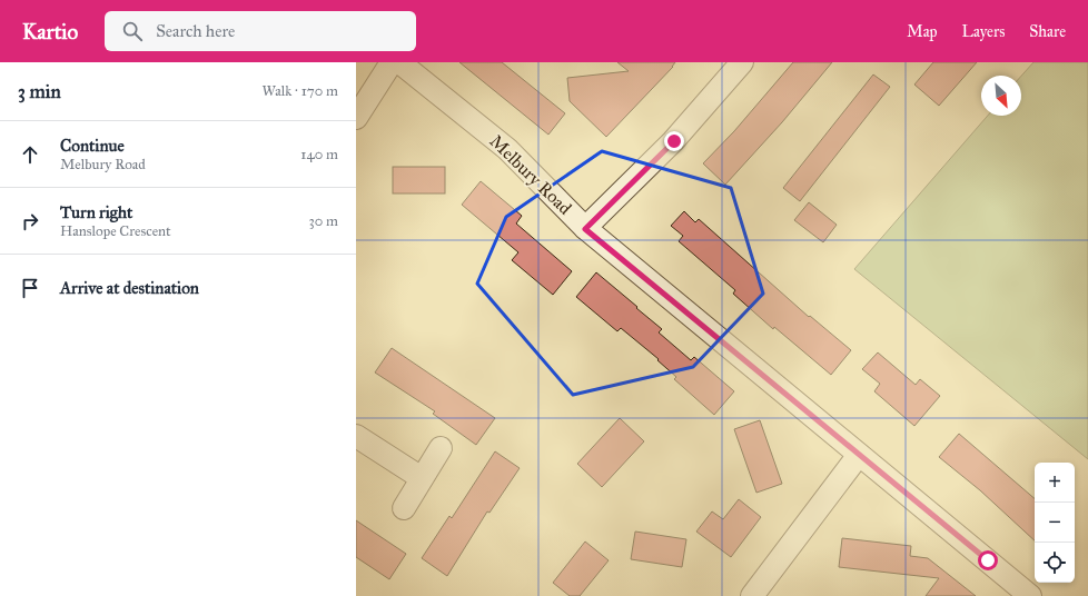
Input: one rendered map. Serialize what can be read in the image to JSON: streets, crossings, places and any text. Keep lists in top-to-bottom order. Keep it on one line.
{"streets":{"street":["Melbury Road"]},"north":"bottom right","page":{"header":"Kartio","search":"Search here","nav":["Map","Layers","Share"],"heading":["3 min","Walk · 170 m"],"list":[["Continue","Melbury Road","140 m"],["Turn right","Hanslope Crescent","30 m"],"Arrive at destination"],"map_buttons":["+","−"]}}
